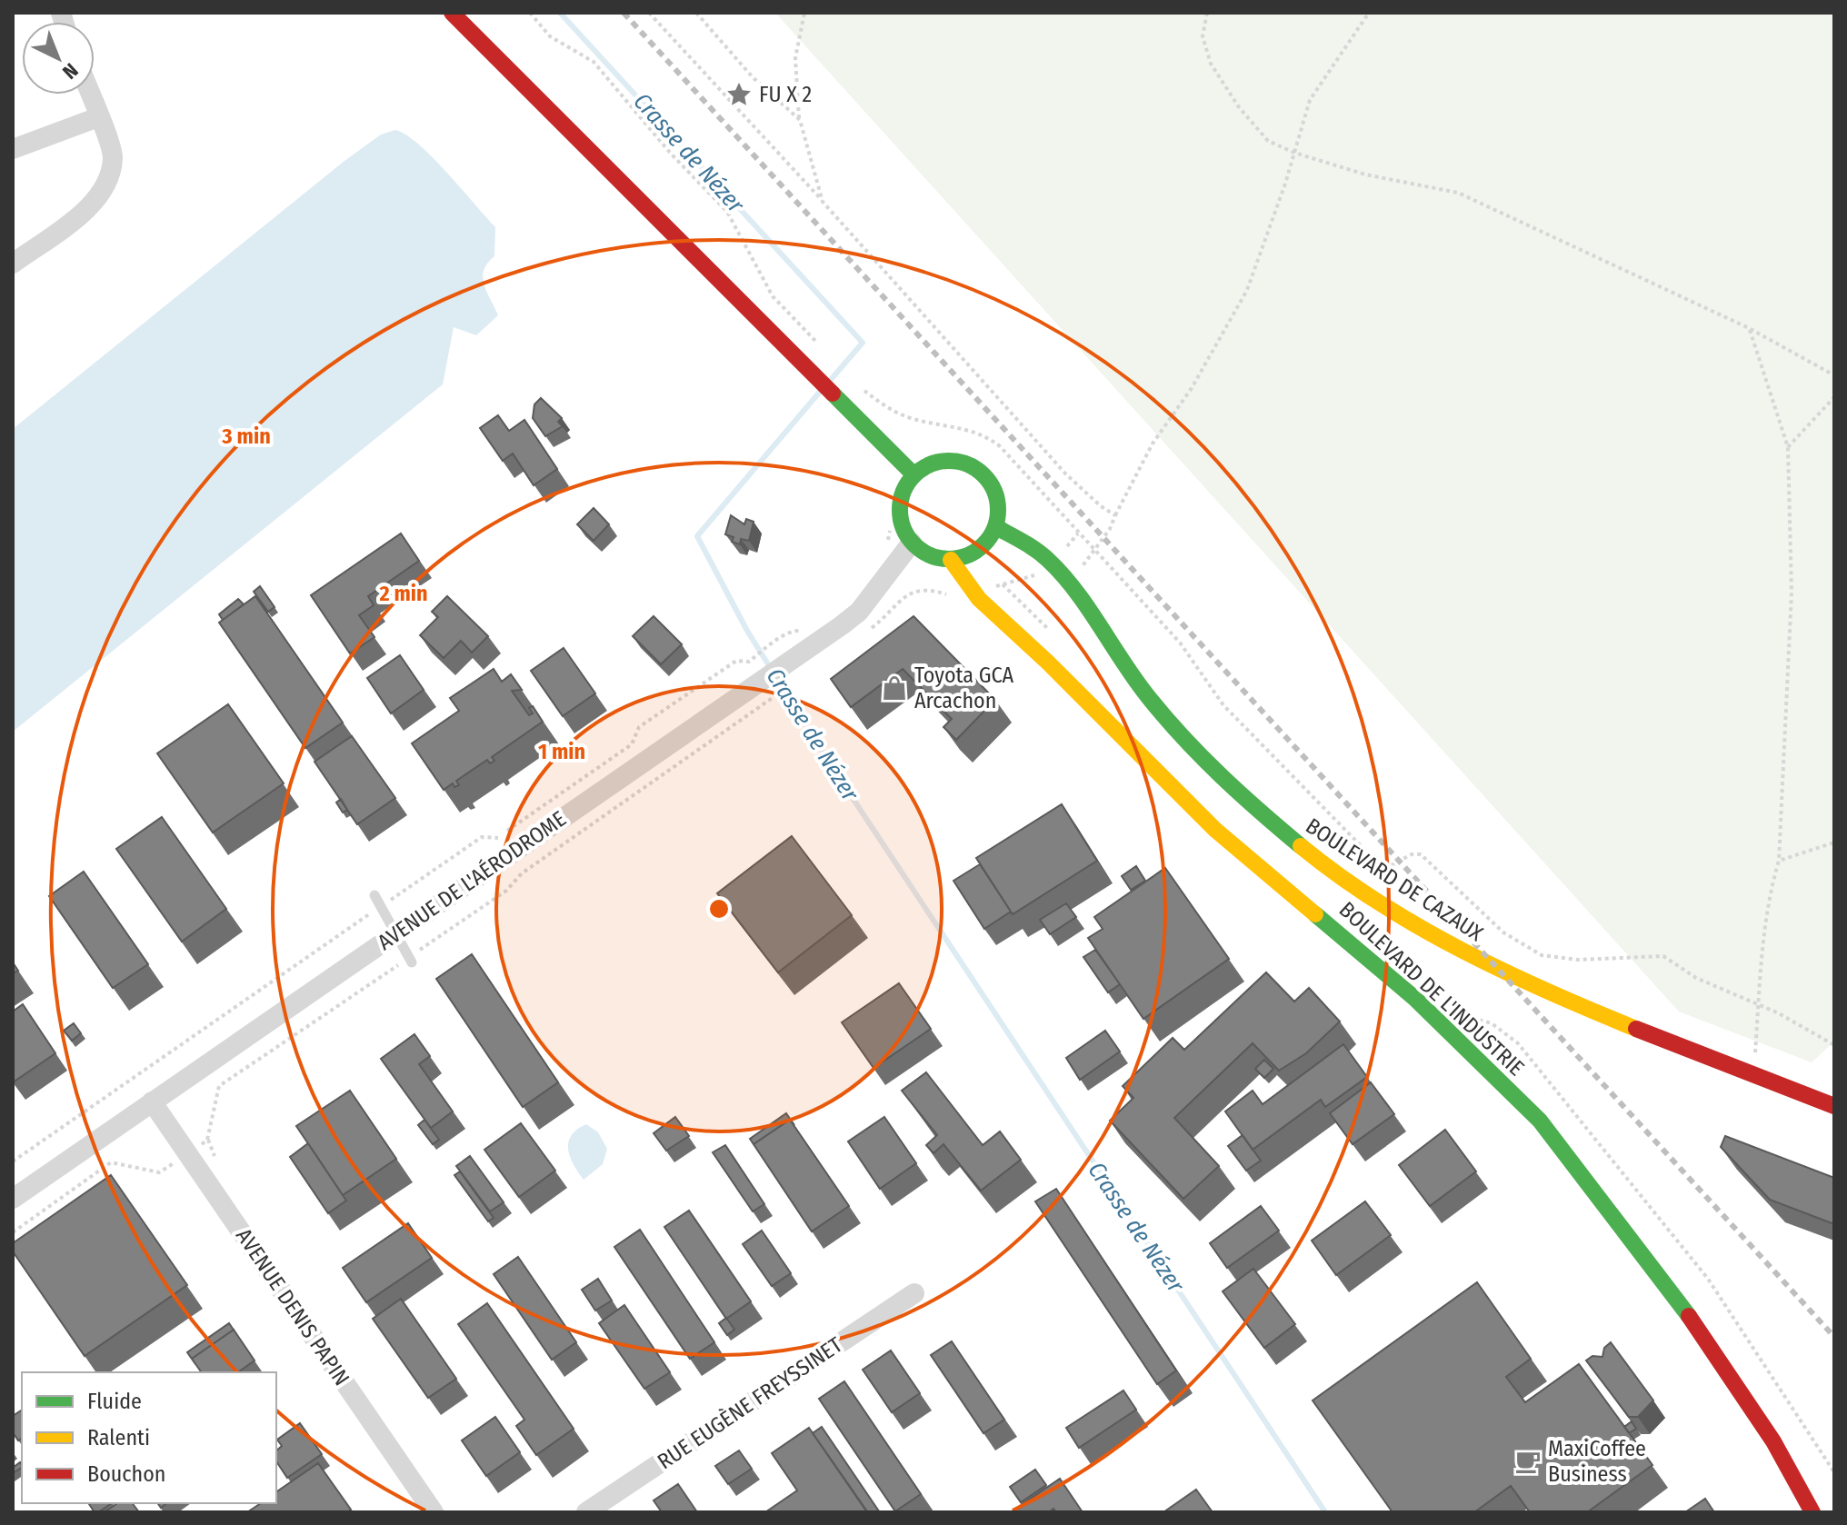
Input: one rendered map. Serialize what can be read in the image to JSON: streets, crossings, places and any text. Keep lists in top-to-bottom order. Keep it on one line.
{"streets":{"main road":["BOULEVARD DE CAZAUX","BOULEVARD DE L'INDUSTRIE"],"street":["AVENUE DE L'AÉRODROME","AVENUE DENIS PAPIN","RUE EUGÈNE FREYSSINET"]},"crossings":[["BOULEVARD DE CAZAUX","AVENUE DE L'AÉRODROME"],["BOULEVARD DE CAZAUX","BOULEVARD DE L'INDUSTRIE"],["AVENUE DE L'AÉRODROME","BOULEVARD DE L'INDUSTRIE"],["AVENUE DE L'AÉRODROME","AVENUE DENIS PAPIN"]],"water":["Crasse de Nézer"],"places":{"place":["FU X 2"],"shop":["Toyota GCA Arcachon"],"cafe":["MaxiCoffee Business"]},"legend":["Fluide","Ralenti","Bouchon"],"north":"bottom right","rings":["3 min","2 min","1 min"]}
